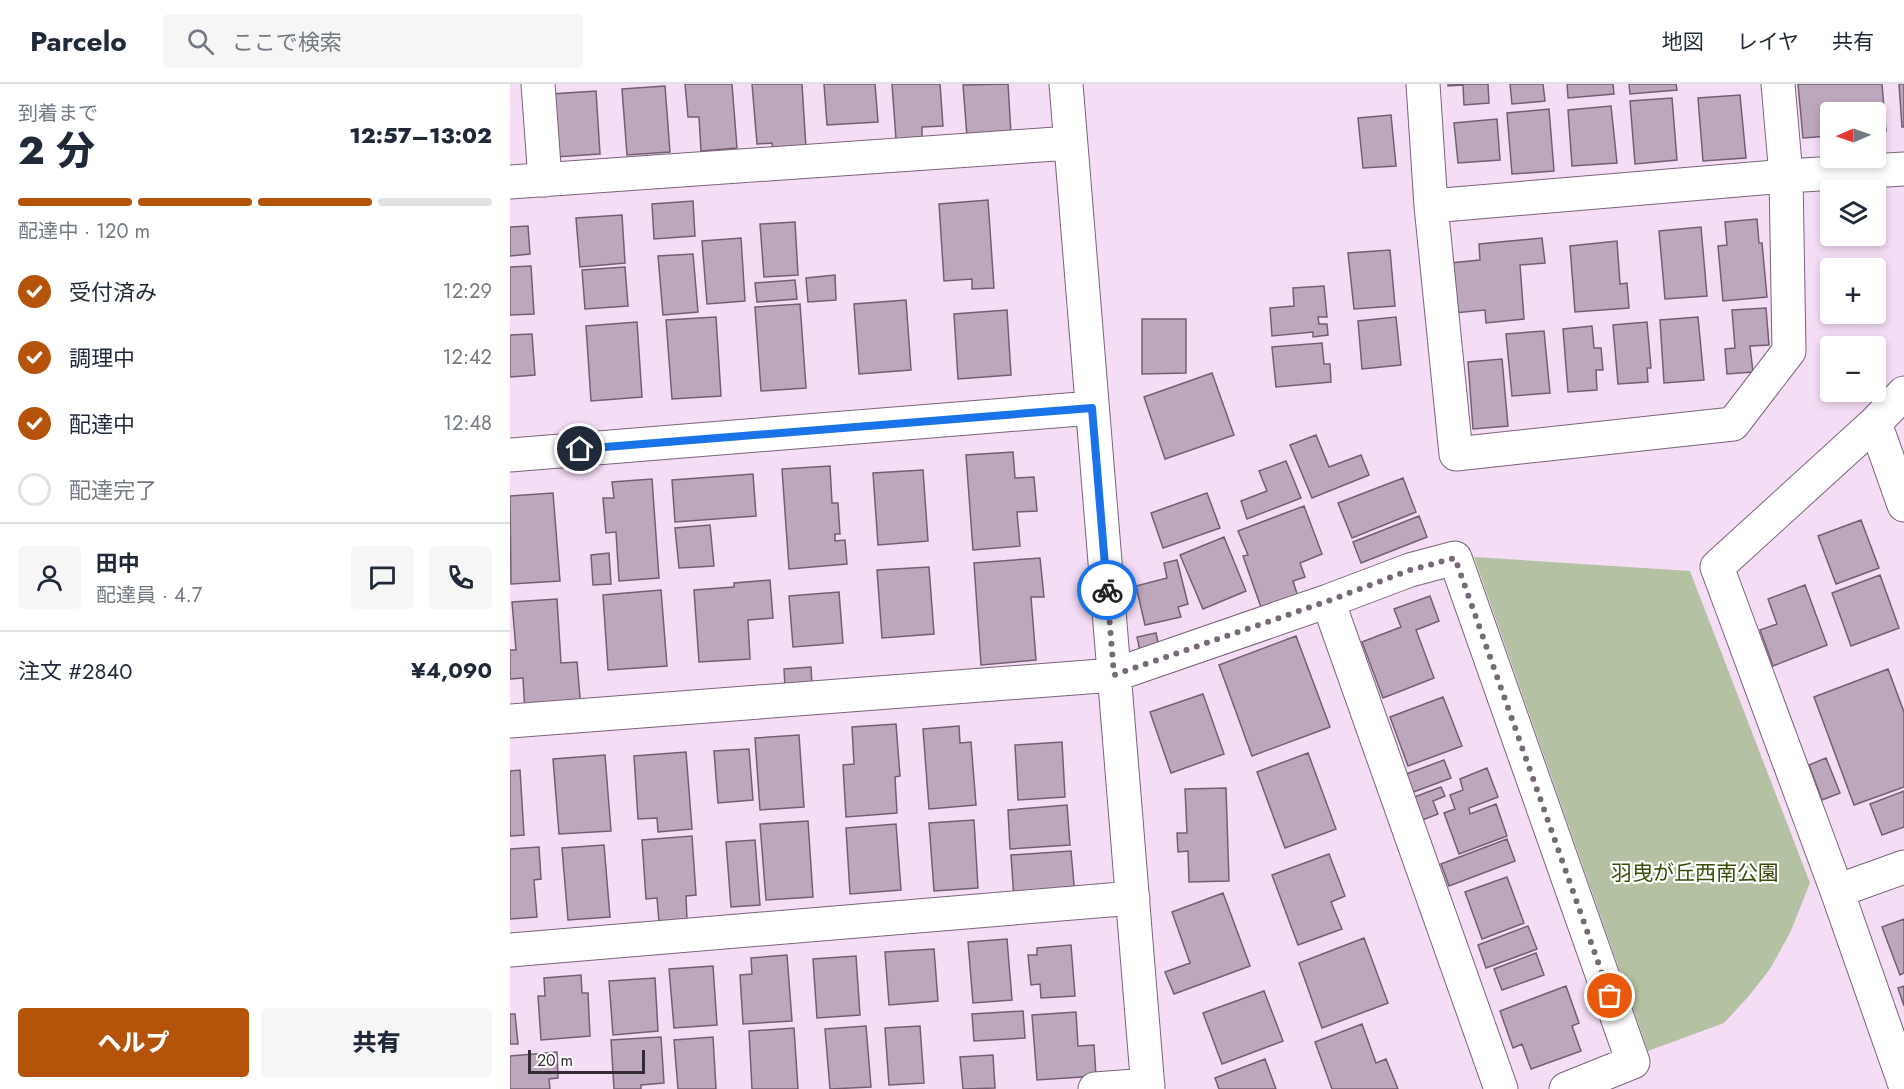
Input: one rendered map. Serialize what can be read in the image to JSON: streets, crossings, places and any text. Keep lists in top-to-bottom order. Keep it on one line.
{"parks":["羽曳が丘西南公園"],"scale_bar":"20 m","north":"left","page":{"header":"Parcelo","search":"ここで検索","nav":["地図","レイヤ","共有"],"heading":["2 分","到着まで","12:57–13:02"],"panel":["田中","配達員 · 4.7","注文 #2840","¥4,090"],"map_buttons":["+","−"],"bar":"配達中 · 120 m","list":[["受付済み","12:29"],["調理中","12:42"],["配達中","12:48"],"配達完了"],"buttons":["ヘルプ","共有"],"scale":"20 m"}}
